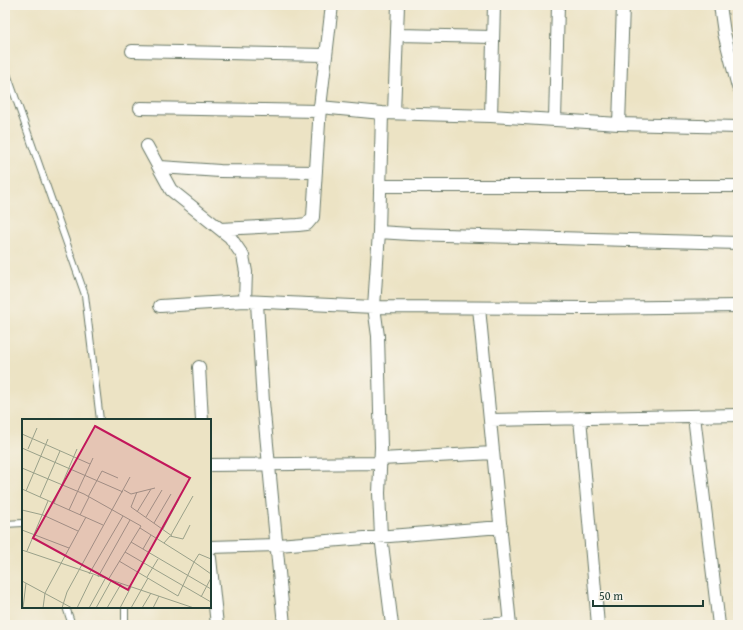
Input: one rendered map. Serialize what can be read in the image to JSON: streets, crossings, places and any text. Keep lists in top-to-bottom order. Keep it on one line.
{"scale_bar":"50 m"}
